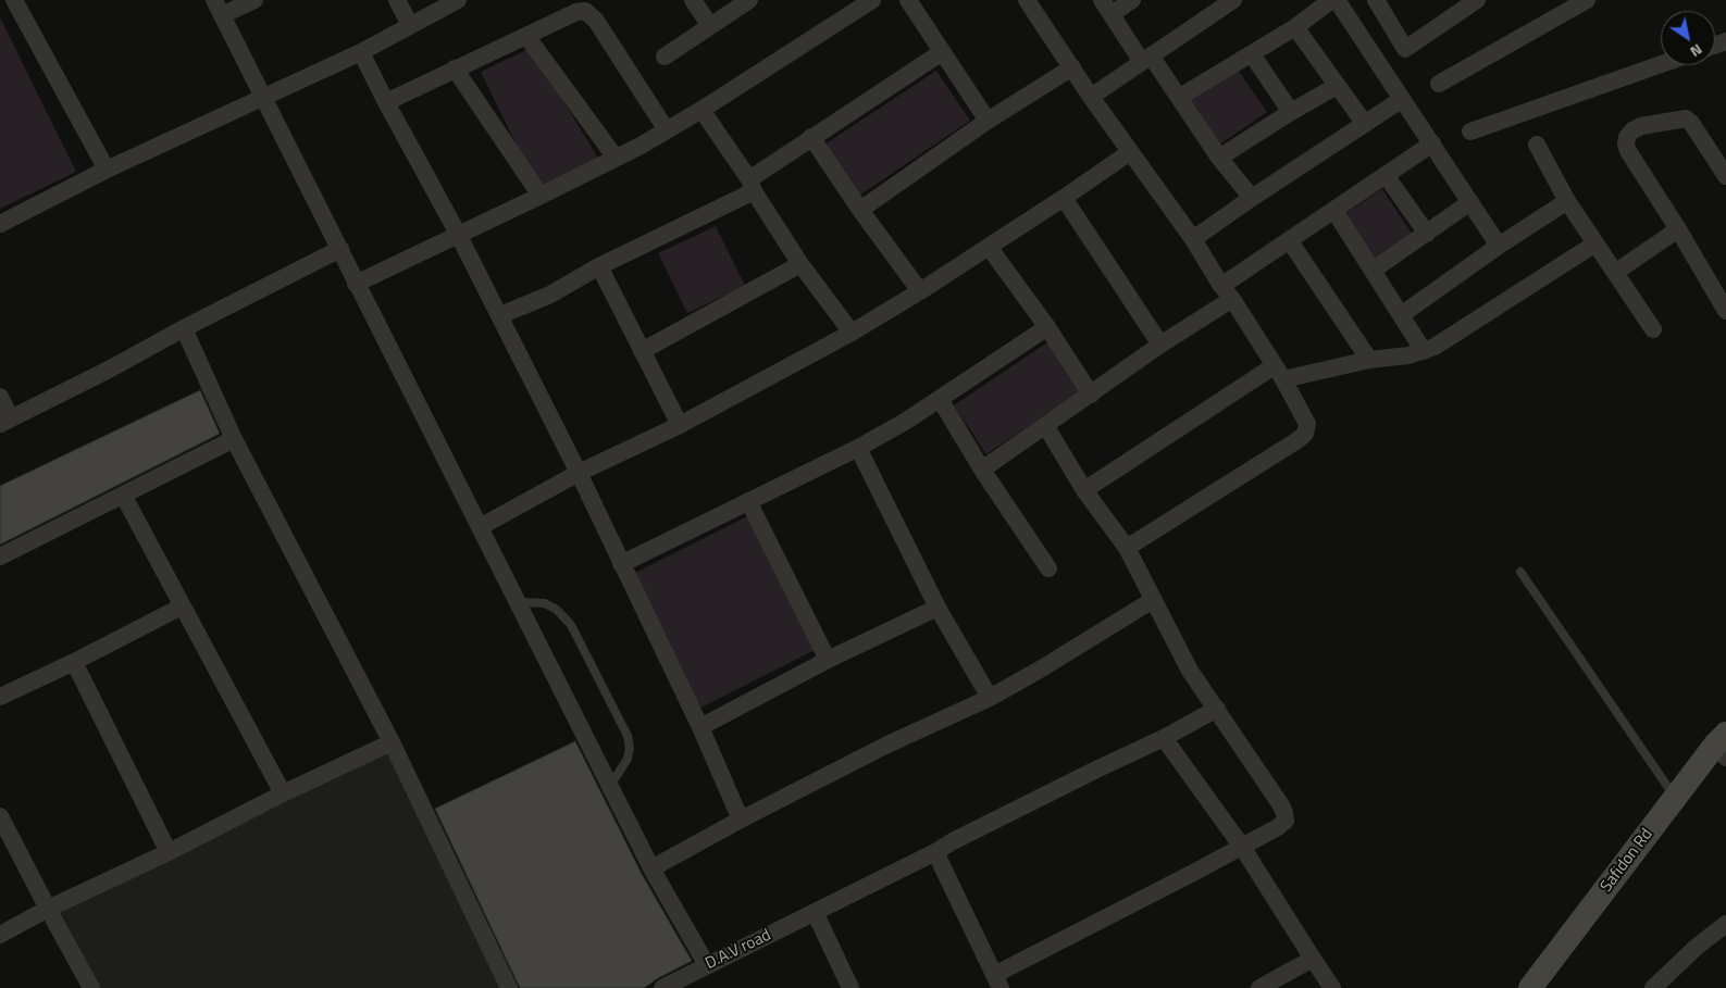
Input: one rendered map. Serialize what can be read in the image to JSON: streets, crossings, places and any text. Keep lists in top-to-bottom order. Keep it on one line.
{"streets":{"main road":["Safidon Rd"],"street":["D.A.V road"]},"north":"bottom right"}
